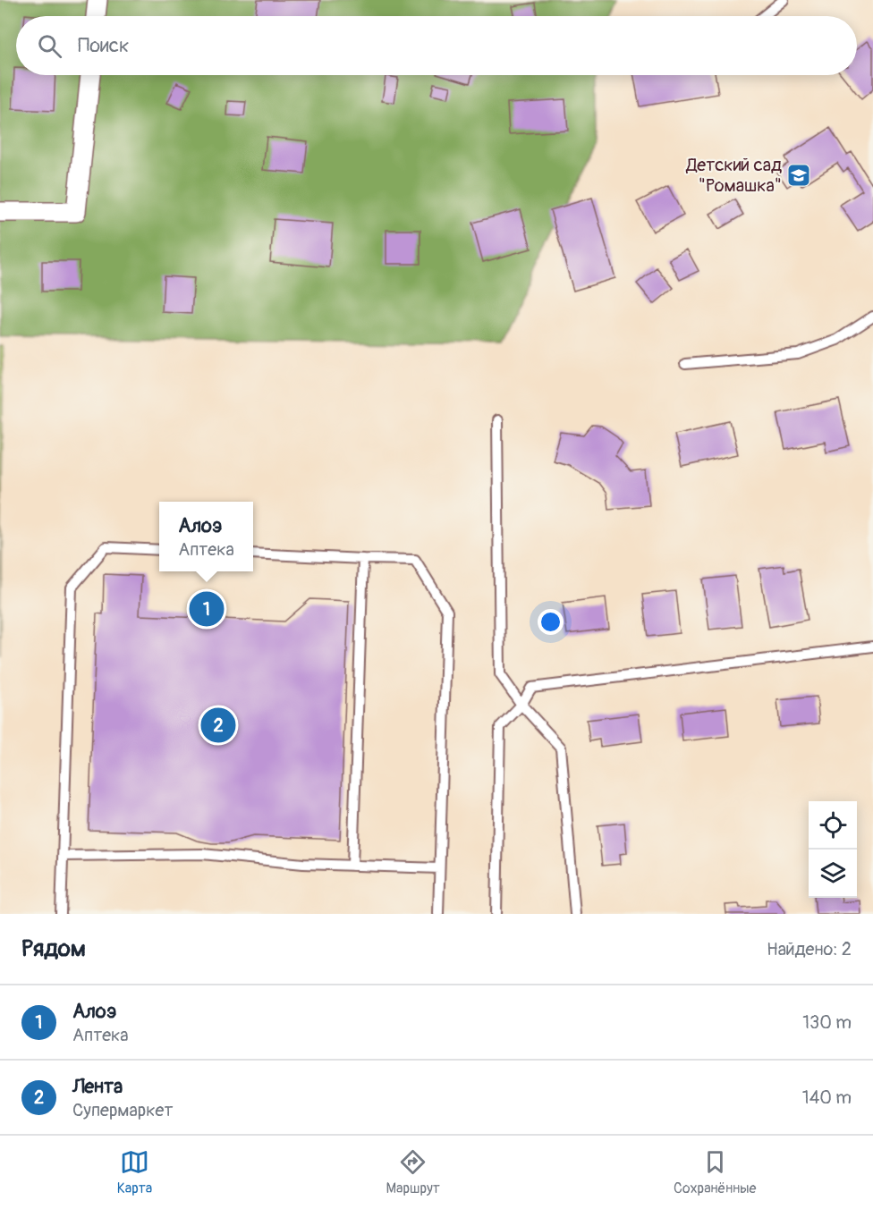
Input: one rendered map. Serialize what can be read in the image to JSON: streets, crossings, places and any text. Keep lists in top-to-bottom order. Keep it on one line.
{"places":{"school or university":["Детский сад \"Ромашка\""]},"page":{"search":"Поиск","popup":["Алоэ","Аптека"],"pins":["1","2"],"heading":["Рядом","Найдено: 2"],"list":[{"mark":"1","name":"Алоэ","note":"Аптека","value":"130 m"},{"mark":"2","name":"Лента","note":"Супермаркет","value":"140 m"}],"nav":["Карта","Маршрут","Сохранённые"]}}
